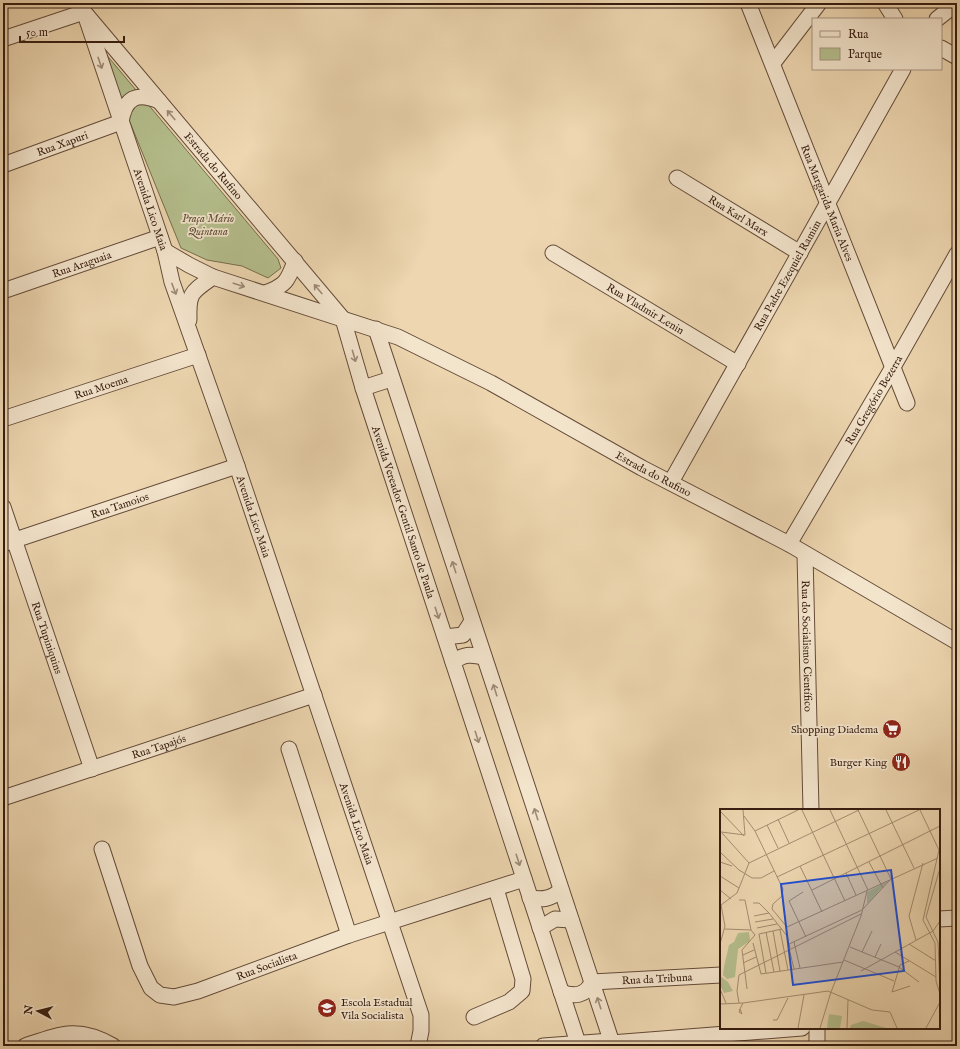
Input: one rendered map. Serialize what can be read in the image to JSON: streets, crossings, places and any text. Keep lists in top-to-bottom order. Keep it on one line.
{"streets":{"street":["Rua Xapuri","Estrada do Rufino","Rua Margarida Maria Alves","Avenida Lico Maia","Rua Karl Marx","Rua Araguaia","Rua Padre Ezequiel Ramim","Rua Vladmir Lenin","Rua Moema","Rua Gregório Bezerra","Rua Tamoios","Avenida Vereador Gentil Santo de Paula","Rua Tupiniquins","Rua do Socialismo Científico","Rua Tapajós","Rua Socialista","Rua da Tribuna"]},"crossings":[["Rua Xapuri","Avenida Lico Maia"],["Estrada do Rufino","Avenida Lico Maia"],["Estrada do Rufino","Rua Padre Ezequiel Ramim"],["Estrada do Rufino","Rua Gregório Bezerra"],["Estrada do Rufino","Avenida Vereador Gentil Santo de Paula"],["Estrada do Rufino","Rua do Socialismo Científico"],["Rua Margarida Maria Alves","Rua Padre Ezequiel Ramim"],["Rua Margarida Maria Alves","Rua Gregório Bezerra"],["Avenida Lico Maia","Rua Araguaia"],["Avenida Lico Maia","Rua Moema"],["Avenida Lico Maia","Rua Tamoios"],["Avenida Lico Maia","Rua Tapajós"],["Avenida Lico Maia","Rua Socialista"],["Rua Karl Marx","Rua Padre Ezequiel Ramim"],["Rua Padre Ezequiel Ramim","Rua Vladmir Lenin"],["Rua Tamoios","Rua Tupiniquins"],["Avenida Vereador Gentil Santo de Paula","Rua Socialista"],["Rua Tupiniquins","Rua Tapajós"]],"parks":["Praça Mário Quintana"],"places":{"supermarket":["Shopping Diadema"],"restaurant":["Burger King"],"school or university":["Escola Estadual Vila Socialista"]},"legend":["Rua","Parque"],"scale_bar":"50 m","north":"left"}
